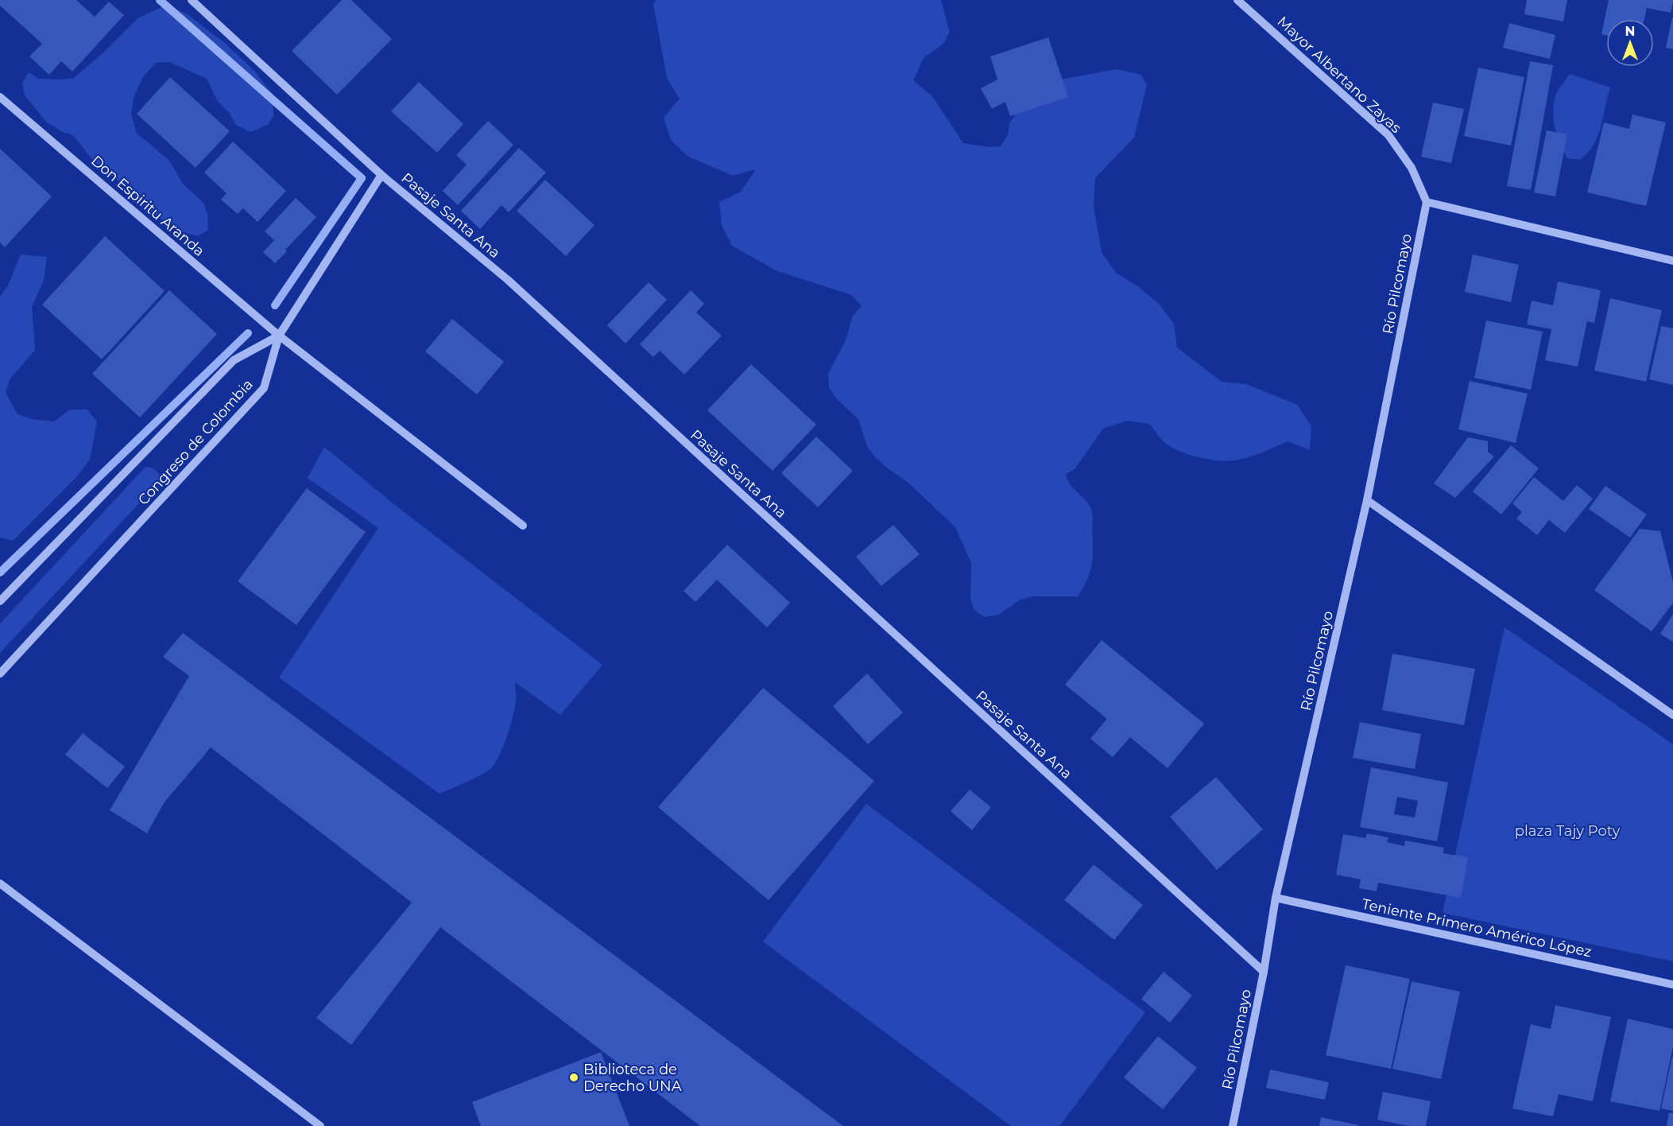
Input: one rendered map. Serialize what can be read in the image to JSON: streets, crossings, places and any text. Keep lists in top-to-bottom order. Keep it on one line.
{"streets":{"street":["Mayor Albertano Zayas","Don Espiritu Aranda","Pasaje Santa Ana","Río Pilcomayo","Congreso de Colombia","Teniente Primero Américo López"]},"crossings":[["Mayor Albertano Zayas","Río Pilcomayo"],["Don Espiritu Aranda","Congreso de Colombia"],["Pasaje Santa Ana","Río Pilcomayo"],["Pasaje Santa Ana","Congreso de Colombia"],["Río Pilcomayo","Teniente Primero Américo López"]],"parks":["plaza Tajy Poty"],"places":["Biblioteca de Derecho UNA"],"north":"top"}
